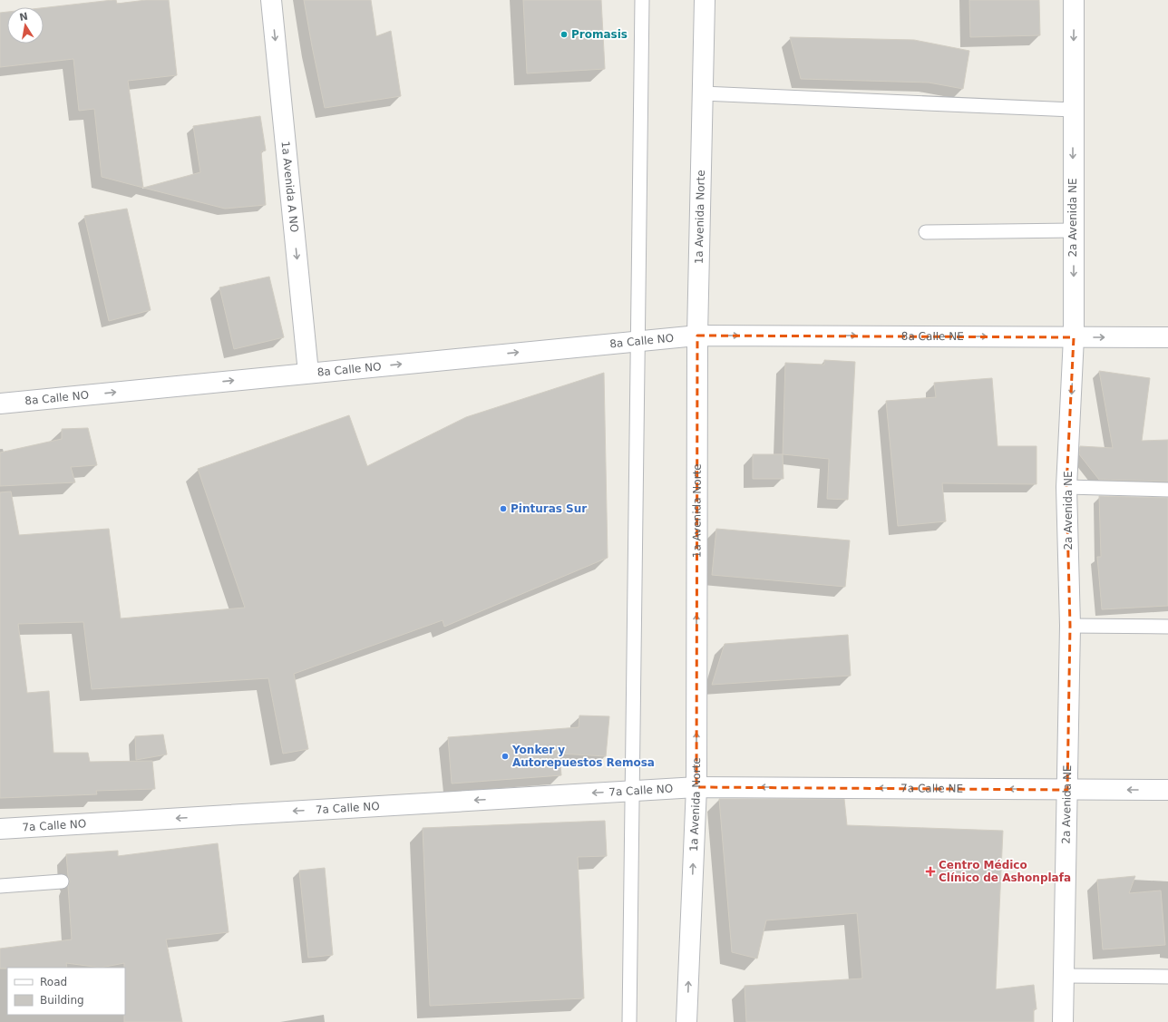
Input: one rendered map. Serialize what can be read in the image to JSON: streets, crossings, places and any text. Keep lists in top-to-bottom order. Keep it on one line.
{"streets":{"street":["1a Avenida A NO","1a Avenida Norte","2a Avenida NE","8a Calle NE","8a Calle NO","7a Calle NE","7a Calle NO"]},"crossings":[["1a Avenida A NO","8a Calle NO"],["1a Avenida Norte","8a Calle NE"],["1a Avenida Norte","8a Calle NO"],["1a Avenida Norte","7a Calle NE"],["1a Avenida Norte","7a Calle NO"],["2a Avenida NE","8a Calle NE"],["2a Avenida NE","7a Calle NE"],["8a Calle NE","8a Calle NO"],["7a Calle NE","7a Calle NO"]],"one_way":["1a Avenida A NO","1a Avenida Norte","2a Avenida NE","8a Calle NE","8a Calle NO","7a Calle NE","7a Calle NO"],"places":{"other":["Promasis","Pinturas Sur","Yonker y Autorepuestos Remosa"],"health":["Centro Médico Clínico de Ashonplafa"]},"legend":["Road","Building"],"north":"top"}
